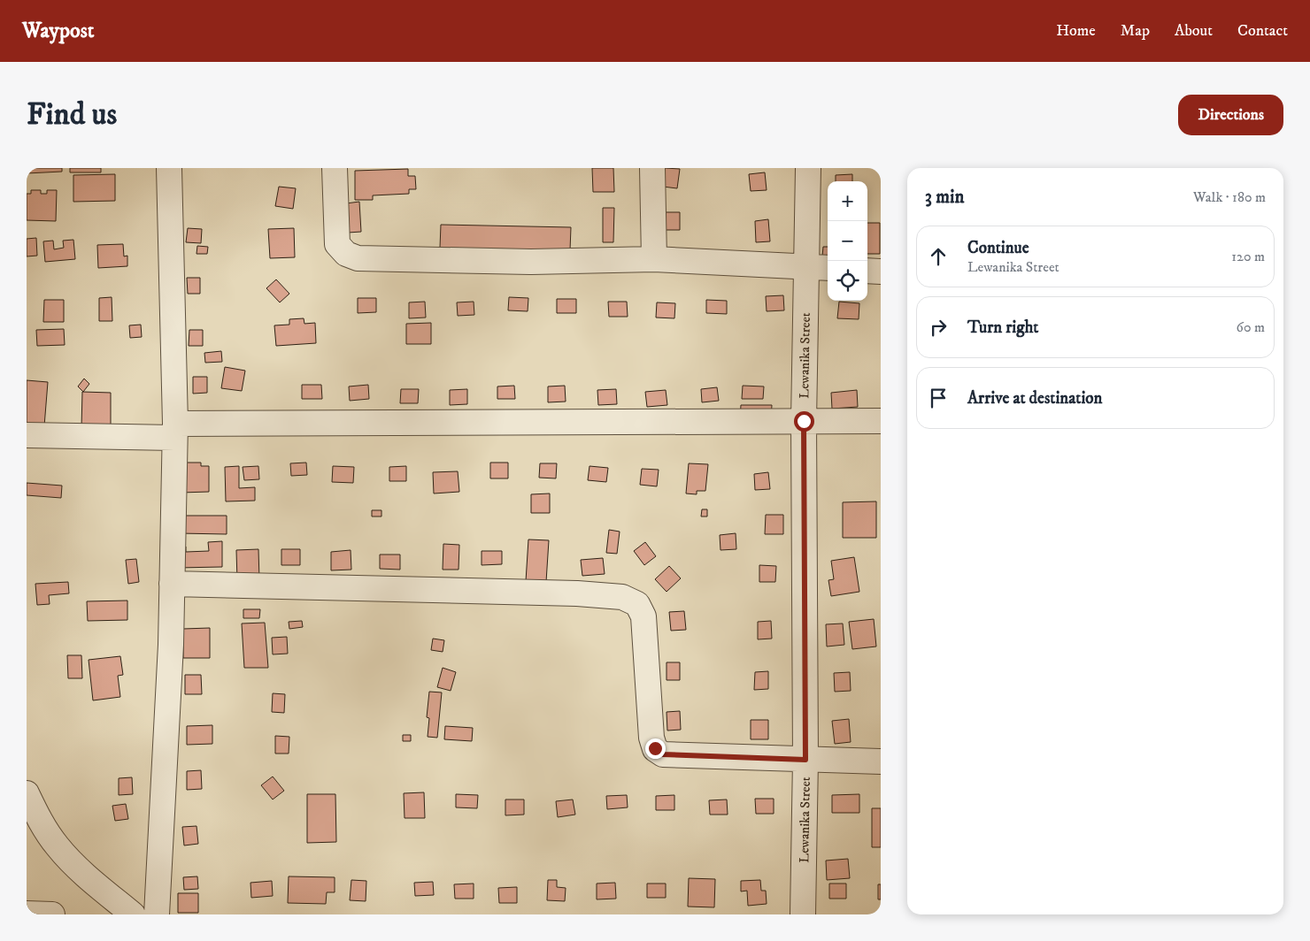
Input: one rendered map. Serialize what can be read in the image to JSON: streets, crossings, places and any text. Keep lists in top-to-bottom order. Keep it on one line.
{"streets":{"street":["Lewanika Street"]},"page":{"header":"Waypost","nav":["Home","Map","About","Contact"],"buttons":"Directions","title":"Find us","heading":["3 min","Walk · 180 m"],"map_buttons":["+","−"],"list":[["Continue","Lewanika Street","120 m"],["Turn right","60 m"],"Arrive at destination"]}}
